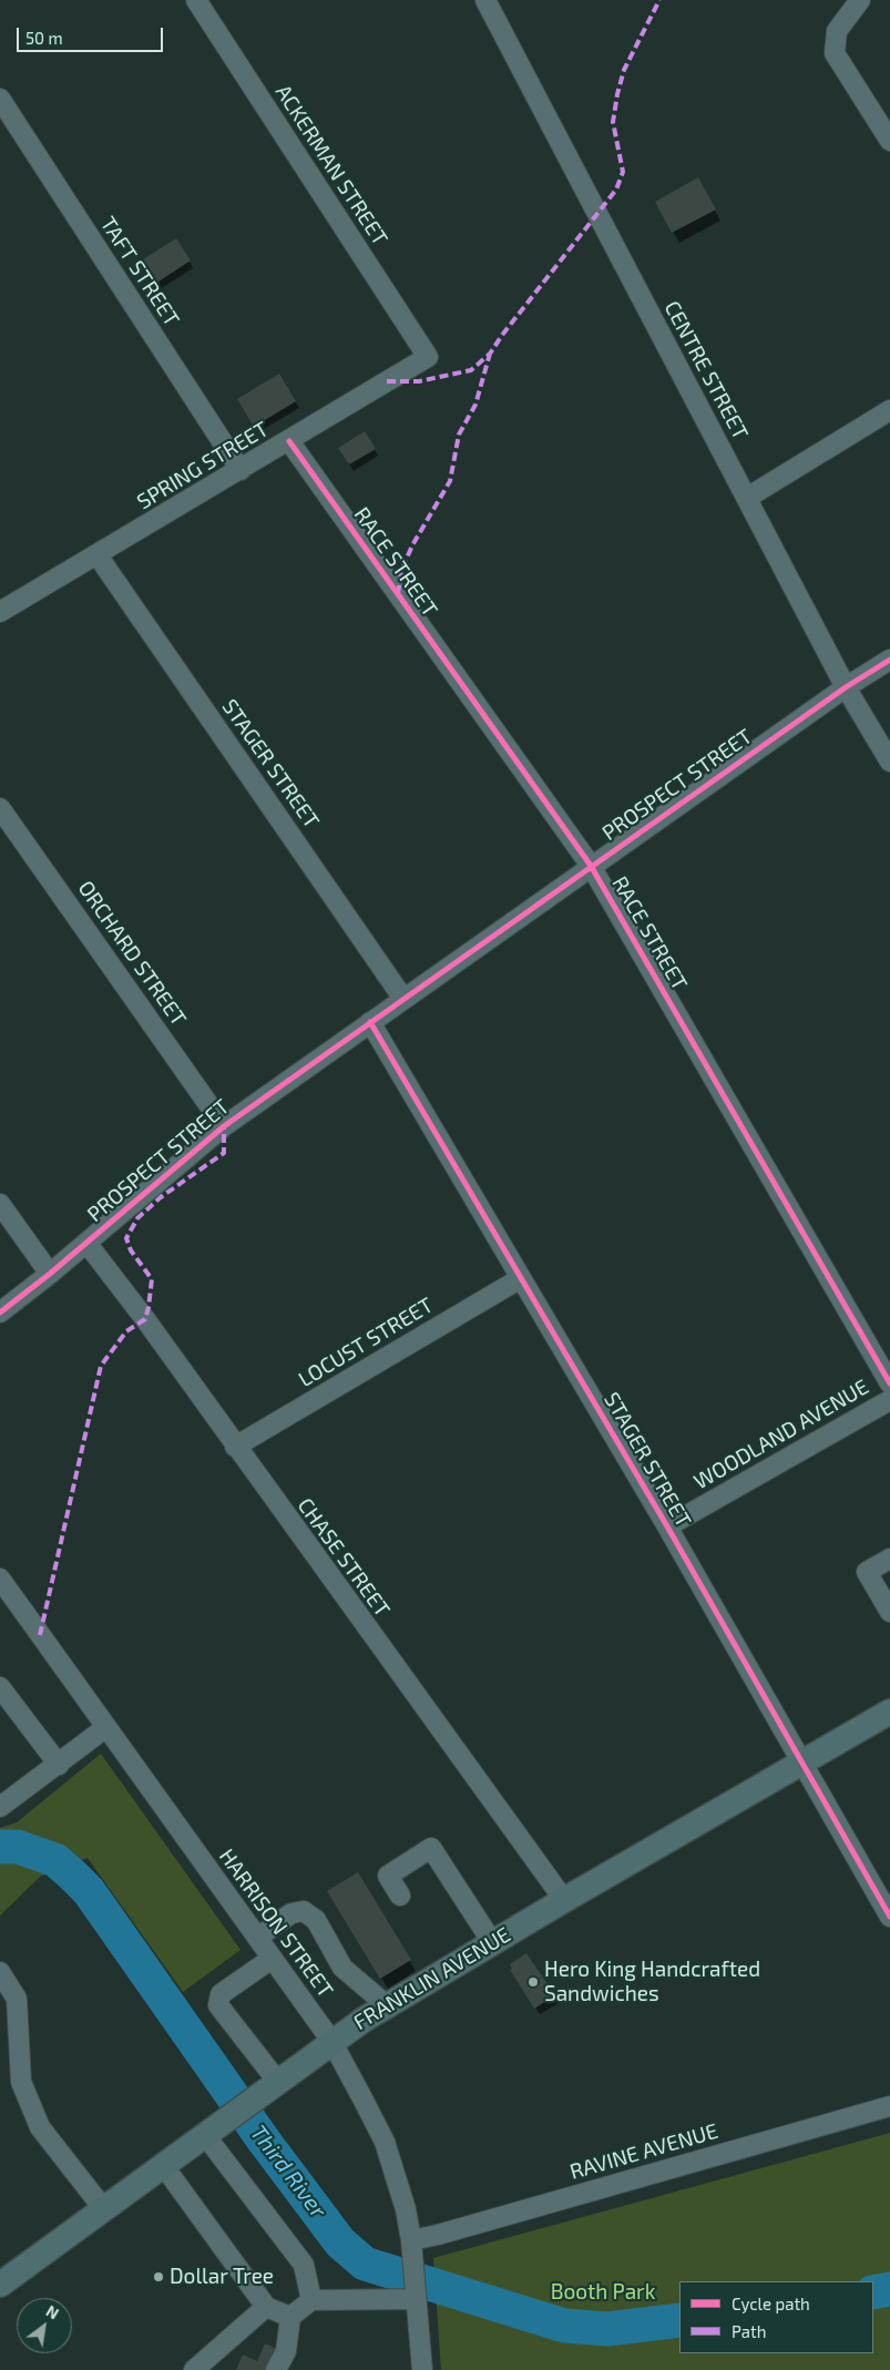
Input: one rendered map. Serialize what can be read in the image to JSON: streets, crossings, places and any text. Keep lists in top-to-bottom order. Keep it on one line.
{"streets":{"main road":["FRANKLIN AVENUE"],"street":["ACKERMAN STREET","TAFT STREET","CENTRE STREET","SPRING STREET","RACE STREET","STAGER STREET","PROSPECT STREET","ORCHARD STREET","LOCUST STREET","WOODLAND AVENUE","CHASE STREET","HARRISON STREET","RAVINE AVENUE"]},"crossings":[["ACKERMAN STREET","SPRING STREET"],["TAFT STREET","SPRING STREET"],["CENTRE STREET","PROSPECT STREET"],["SPRING STREET","RACE STREET"],["SPRING STREET","STAGER STREET"],["RACE STREET","PROSPECT STREET"],["STAGER STREET","PROSPECT STREET"],["STAGER STREET","LOCUST STREET"],["STAGER STREET","WOODLAND AVENUE"],["STAGER STREET","FRANKLIN AVENUE"],["PROSPECT STREET","ORCHARD STREET"],["PROSPECT STREET","CHASE STREET"],["LOCUST STREET","CHASE STREET"],["CHASE STREET","FRANKLIN AVENUE"],["HARRISON STREET","FRANKLIN AVENUE"],["HARRISON STREET","RAVINE AVENUE"]],"water":["Third River"],"parks":["Booth Park"],"places":["Hero King Handcrafted Sandwiches","Dollar Tree"],"legend":["Cycle path","Path"],"scale_bar":"50 m","north":"top right"}
